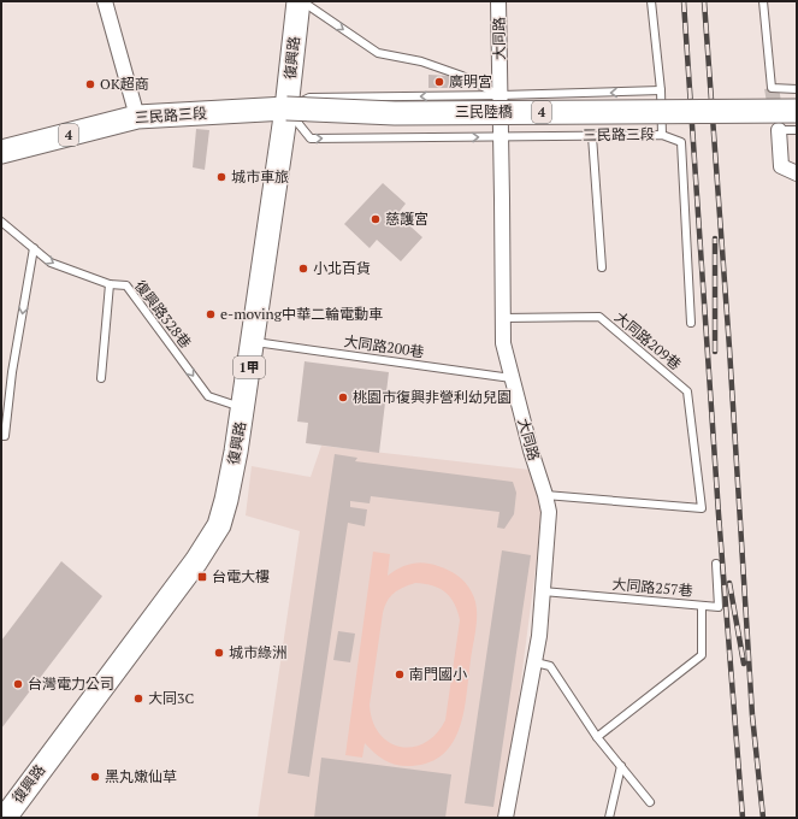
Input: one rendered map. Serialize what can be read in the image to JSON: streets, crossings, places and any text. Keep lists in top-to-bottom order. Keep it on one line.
{"streets":{"main road":["復興路","三民陸橋","4","三民路三段","1甲"],"street":["大同路"],"lane":["復興路328巷","大同路209巷","大同路200巷","大同路257巷"]},"crossings":[["大同路","三民路三段"],["大同路","大同路209巷"],["大同路","大同路200巷"],["大同路","大同路257巷"],["復興路","三民陸橋"],["復興路","三民路三段"],["復興路","復興路328巷"],["復興路","大同路200巷"],["三民陸橋","三民路三段"]],"one_way":["復興路328巷"],"places":{"other":["廣明宮","OK超商","城市車旅","慈護宮","小北百貨","e-moving中華二輪電動車","桃園市復興非營利幼兒園","城市綠洲","南門國小","台灣電力公司","大同3C","黑丸嫩仙草"],"transit":["台電大樓"]}}
